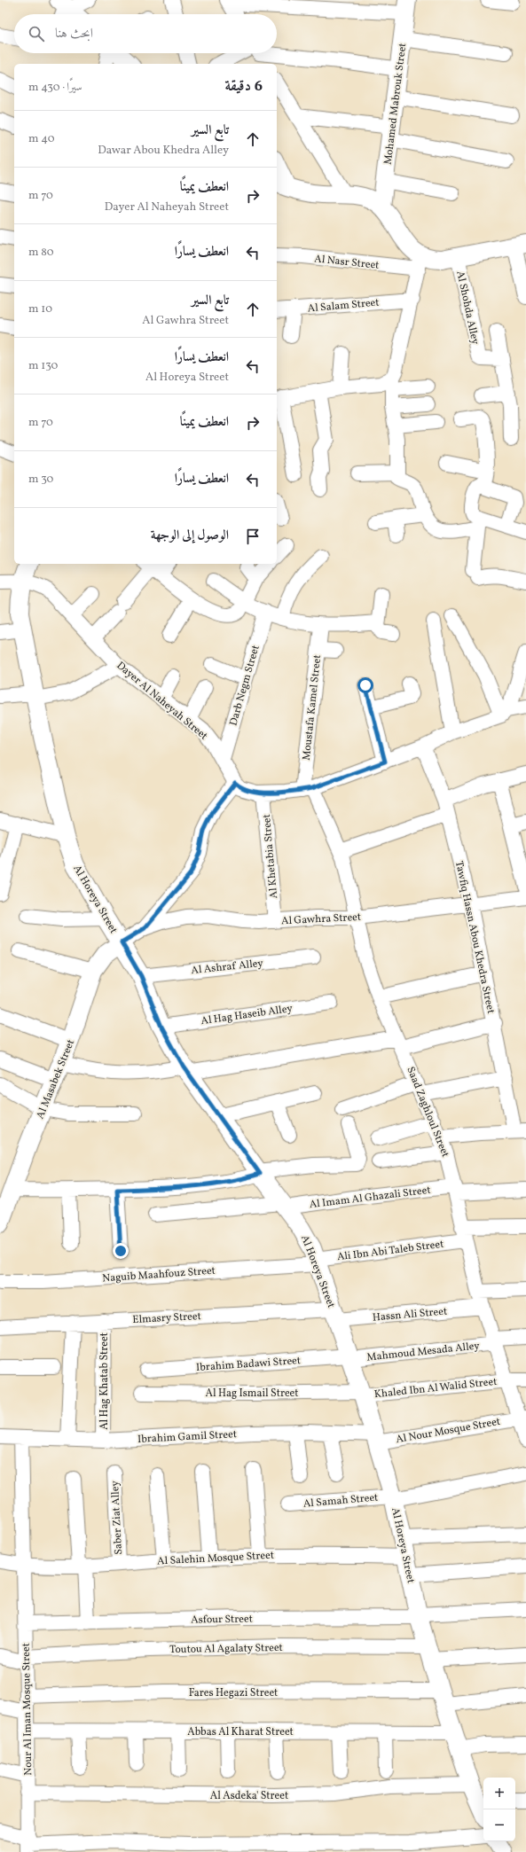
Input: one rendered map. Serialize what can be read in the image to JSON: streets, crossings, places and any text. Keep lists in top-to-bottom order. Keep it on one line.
{"streets":{"street":["Mohamed Mabrouk Street","Al Nasr Street","Al Salam Street","Al Shohda Alley","Darb Negm Street","Dayer Al Naheyah Street","Moustafa Kamel Street","Al Khetabia Street","Al Horeya Street","Al Gawhra Street","Tawfiq Hassn Abou Khedra Street","Al Ashraf Alley","Al Hag Haseib Alley","Al Masabek Street","Saad Zaghloul Street","Al Imam Al Ghazali Street","Ali Ibn Abi Taleb Street","Naguib Maahfouz Street","Hassn Ali Street","Elmasry Street","Mahmoud Mesada Alley","Ibrahim Badawi Street","Al Hag Khatab Street","Khaled Ibn Al Walid Street","Al Hag Ismail Street","Al Nour Mosque Street","Ibrahim Gamil Street","Al Samah Street","Saber Ziat Alley","Al Salehin Mosque Street","Asfour Street","Toutou Al Agalaty Street","Fares Hegazi Street","Nour Al Iman Mosque Street","Abbas Al Kharat Street","Al Asdeka' Street"]},"crossings":[["Darb Negm Street","Dayer Al Naheyah Street"],["Dayer Al Naheyah Street","Al Horeya Street"],["Moustafa Kamel Street","Saad Zaghloul Street"],["Al Khetabia Street","Al Gawhra Street"],["Al Horeya Street","Al Gawhra Street"],["Al Horeya Street","Al Ashraf Alley"],["Al Horeya Street","Al Hag Haseib Alley"],["Al Horeya Street","Al Masabek Street"],["Al Horeya Street","Al Imam Al Ghazali Street"],["Al Horeya Street","Ali Ibn Abi Taleb Street"],["Al Horeya Street","Naguib Maahfouz Street"],["Al Horeya Street","Hassn Ali Street"],["Al Horeya Street","Elmasry Street"],["Al Horeya Street","Mahmoud Mesada Alley"],["Al Horeya Street","Ibrahim Badawi Street"],["Al Horeya Street","Khaled Ibn Al Walid Street"],["Al Horeya Street","Al Hag Ismail Street"],["Al Horeya Street","Al Nour Mosque Street"],["Al Horeya Street","Ibrahim Gamil Street"],["Al Horeya Street","Al Samah Street"],["Al Horeya Street","Al Salehin Mosque Street"],["Al Horeya Street","Asfour Street"],["Al Horeya Street","Toutou Al Agalaty Street"],["Al Horeya Street","Fares Hegazi Street"],["Al Horeya Street","Abbas Al Kharat Street"],["Al Horeya Street","Al Asdeka' Street"],["Al Gawhra Street","Tawfiq Hassn Abou Khedra Street"],["Al Gawhra Street","Al Masabek Street"],["Al Gawhra Street","Saad Zaghloul Street"],["Saad Zaghloul Street","Al Imam Al Ghazali Street"],["Saad Zaghloul Street","Ali Ibn Abi Taleb Street"],["Saad Zaghloul Street","Hassn Ali Street"],["Saad Zaghloul Street","Mahmoud Mesada Alley"],["Saad Zaghloul Street","Khaled Ibn Al Walid Street"],["Saad Zaghloul Street","Al Nour Mosque Street"],["Ali Ibn Abi Taleb Street","Naguib Maahfouz Street"],["Hassn Ali Street","Elmasry Street"],["Elmasry Street","Al Hag Khatab Street"],["Mahmoud Mesada Alley","Ibrahim Badawi Street"],["Al Hag Khatab Street","Ibrahim Gamil Street"],["Khaled Ibn Al Walid Street","Al Hag Ismail Street"],["Al Nour Mosque Street","Ibrahim Gamil Street"],["Saber Ziat Alley","Al Salehin Mosque Street"],["Al Salehin Mosque Street","Nour Al Iman Mosque Street"],["Asfour Street","Nour Al Iman Mosque Street"],["Toutou Al Agalaty Street","Nour Al Iman Mosque Street"],["Fares Hegazi Street","Nour Al Iman Mosque Street"],["Nour Al Iman Mosque Street","Abbas Al Kharat Street"],["Nour Al Iman Mosque Street","Al Asdeka' Street"]],"page":{"search":"ابحث هنا","heading":["6 دقيقة","سيرًا · 430 m"],"list":[["تابع السير","Dawar Abou Khedra Alley","40 m"],["انعطف يمينًا","Dayer Al Naheyah Street","70 m"],["انعطف يسارًا","80 m"],["تابع السير","Al Gawhra Street","10 m"],["انعطف يسارًا","Al Horeya Street","130 m"],["انعطف يمينًا","70 m"],["انعطف يسارًا","30 m"],"الوصول إلى الوجهة"],"map_buttons":["+","−"]}}
